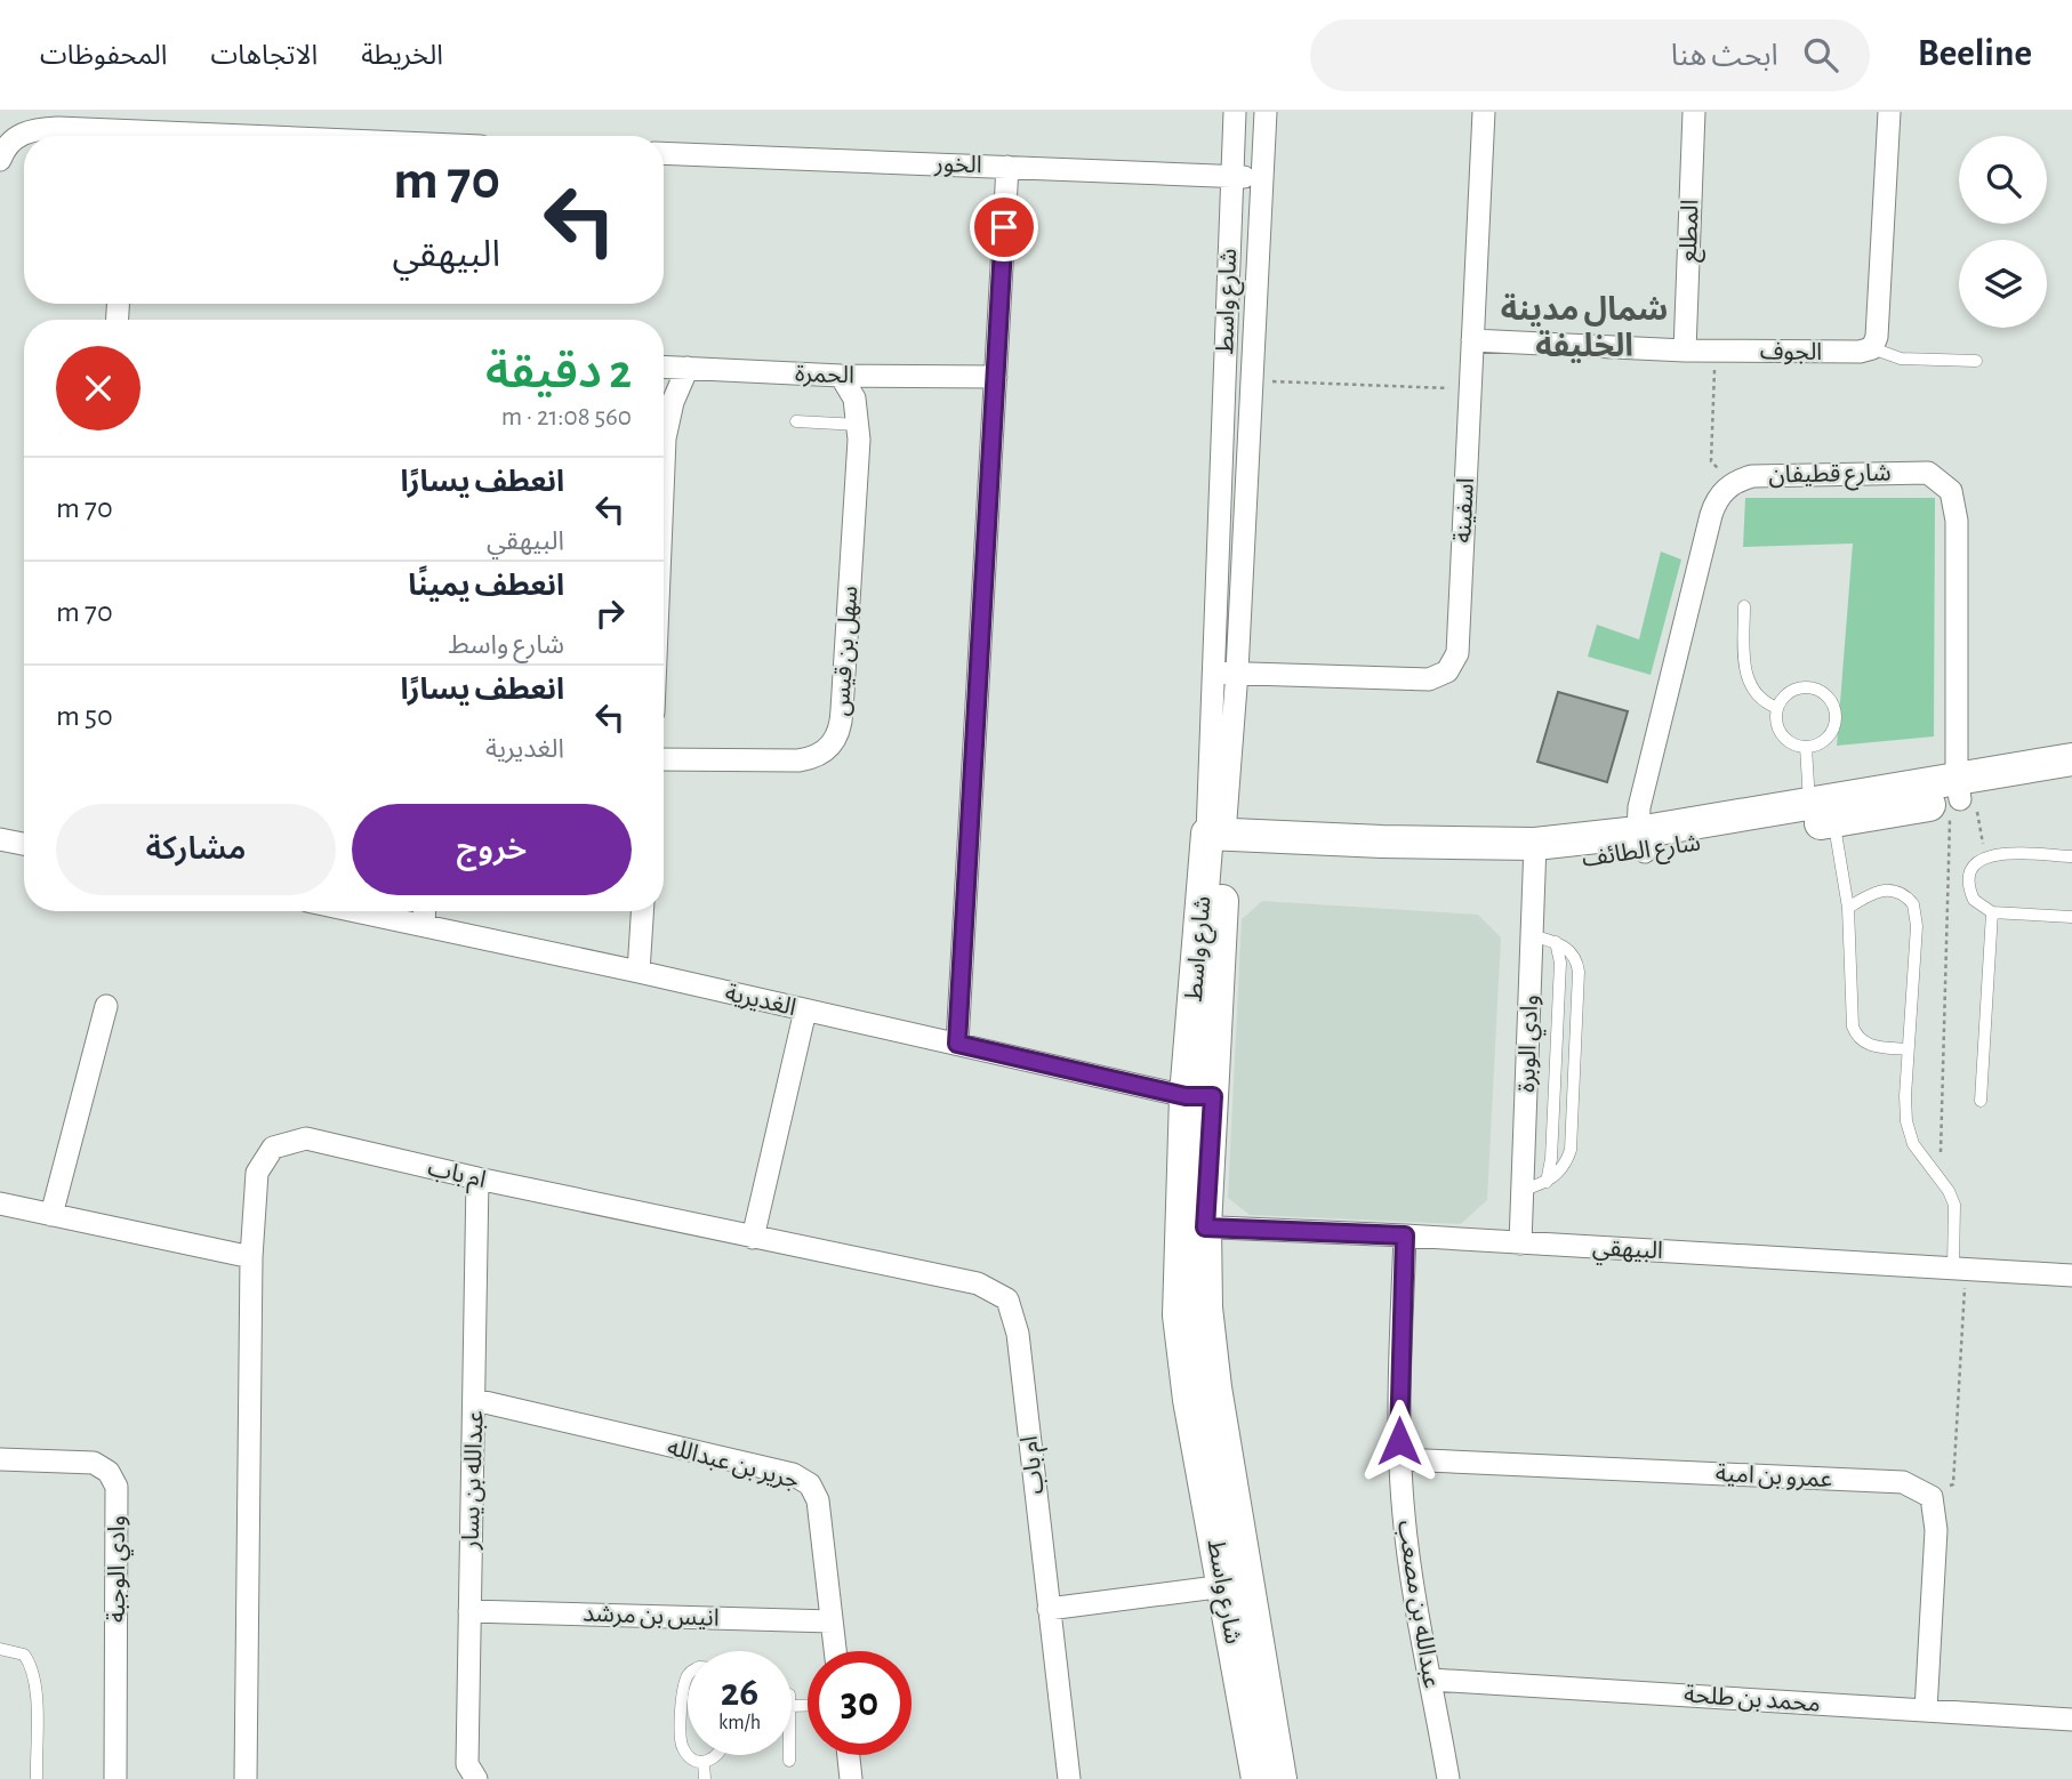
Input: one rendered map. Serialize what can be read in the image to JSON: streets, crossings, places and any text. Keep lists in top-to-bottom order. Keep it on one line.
{"streets":{"street":["الخور","المطلع","شارع واسط","الجوف","الحمرة","شارع قطيفان","اسفينة","سهل بن قيس","شارع الطائف","الغديرية","وادي الوبرة","ام باب","البيهقي","جرير بن عبدالله","عمرو بن امية","عبدالله بن يسار","وادي الوجبة","عبدالله بن مصعب","انيس بن مرشد","محمد بن طلحة"]},"crossings":[["الخور","شارع واسط"],["المطلع","الجوف"],["شارع واسط","اسفينة"],["شارع واسط","شارع الطائف"],["شارع واسط","الغديرية"],["شارع واسط","البيهقي"],["الجوف","اسفينة"],["الحمرة","سهل بن قيس"],["شارع قطيفان","شارع الطائف"],["شارع الطائف","وادي الوبرة"],["وادي الوبرة","البيهقي"],["ام باب","عبدالله بن يسار"],["البيهقي","عبدالله بن مصعب"],["جرير بن عبدالله","عبدالله بن يسار"],["جرير بن عبدالله","انيس بن مرشد"],["عمرو بن امية","عبدالله بن مصعب"],["عبدالله بن يسار","انيس بن مرشد"],["عبدالله بن مصعب","محمد بن طلحة"]],"districts":["شمال مدينة الخليفة"],"page":{"header":"Beeline","search":"ابحث هنا","nav":["الخريطة","الاتجاهات","المحفوظات"],"turn":["70 m","البيهقي"],"heading":["2 دقيقة","560 m · 21:08"],"list":[{"name":"انعطف يسارًا","note":"البيهقي","value":"70 m"},{"name":"انعطف يمينًا","note":"شارع واسط","value":"70 m"},{"name":"انعطف يسارًا","note":"الغديرية","value":"50 m"}],"buttons":["خروج","مشاركة"],"speed":"26 km/h","limit":"30"}}
